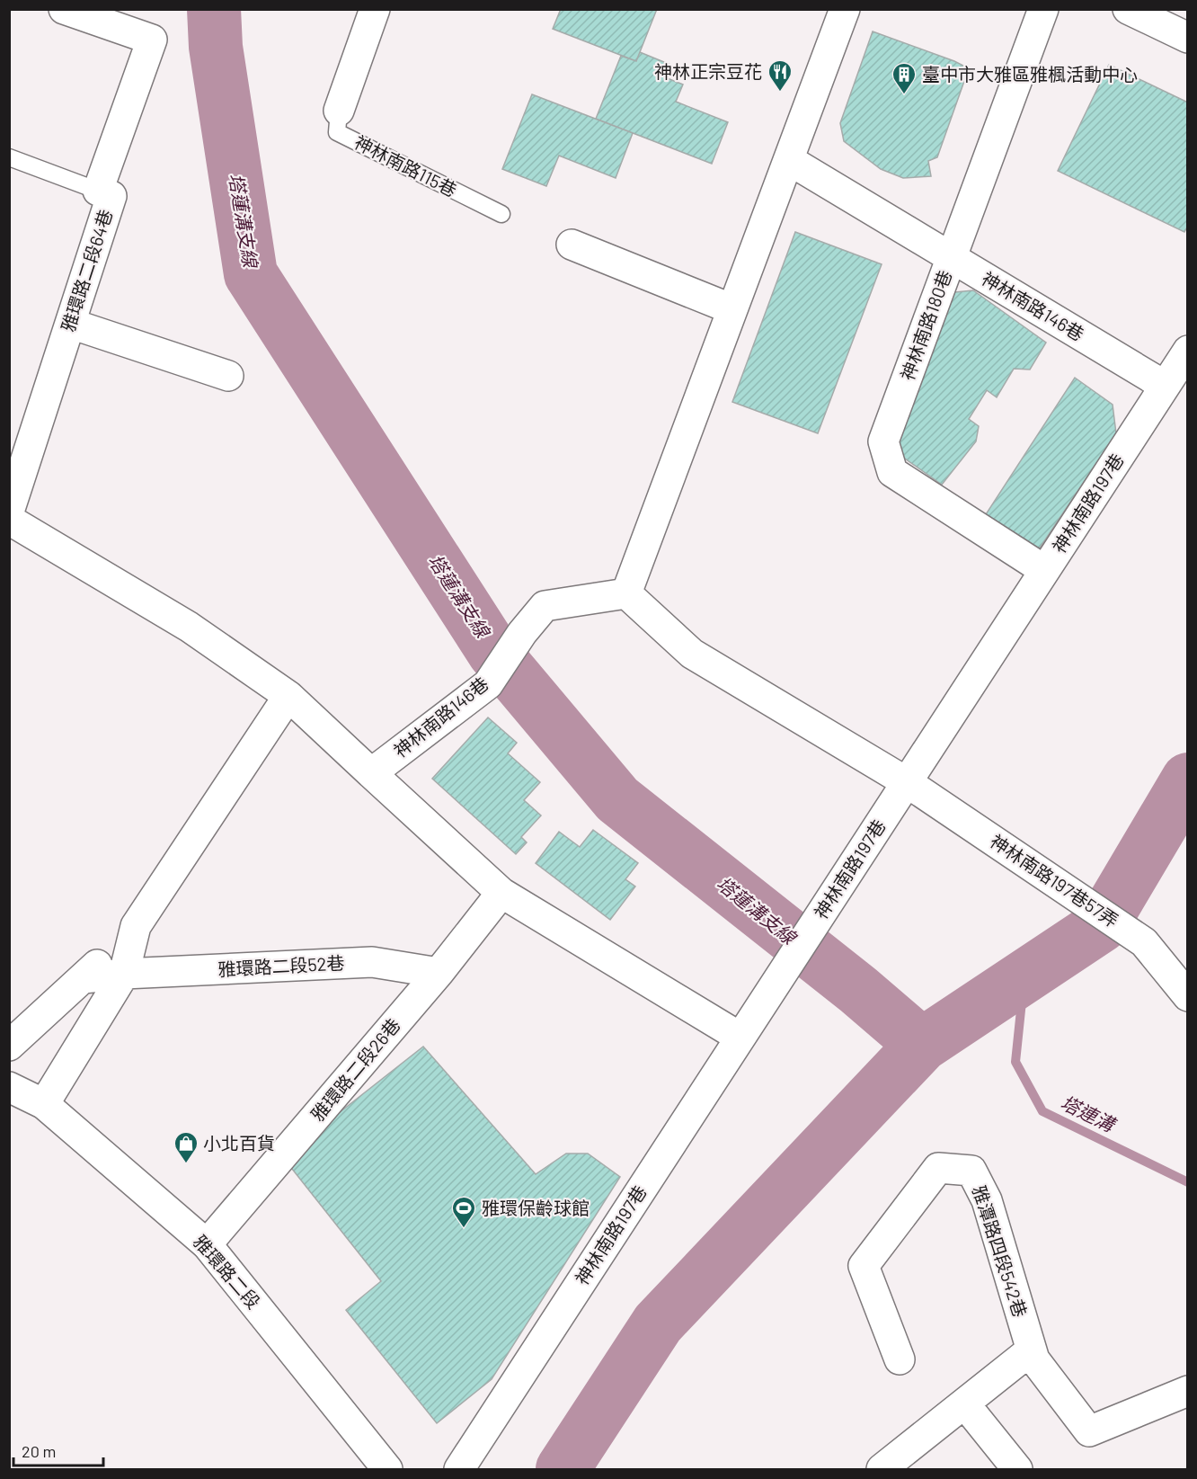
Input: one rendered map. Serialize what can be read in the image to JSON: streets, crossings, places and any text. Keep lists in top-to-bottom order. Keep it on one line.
{"streets":{"street":["神林南路115巷","雅環路二段64巷","神林南路146巷","神林南路180巷","神林南路197巷","神林南路197巷57弄","雅環路二段52巷","雅環路二段26巷","雅潭路四段542巷","雅環路二段"]},"crossings":[["神林南路146巷","神林南路180巷"],["神林南路146巷","神林南路197巷"],["神林南路180巷","神林南路197巷"],["神林南路197巷","神林南路197巷57弄"],["雅環路二段52巷","雅環路二段26巷"],["雅環路二段26巷","雅環路二段"]],"water":["塔蓮溝支線","塔連溝"],"places":{"restaurant":["神林正宗豆花"],"building":["臺中市大雅區雅楓活動中心"],"shop":["小北百貨"],"sports":["雅環保齡球館"]},"scale_bar":"20 m"}
